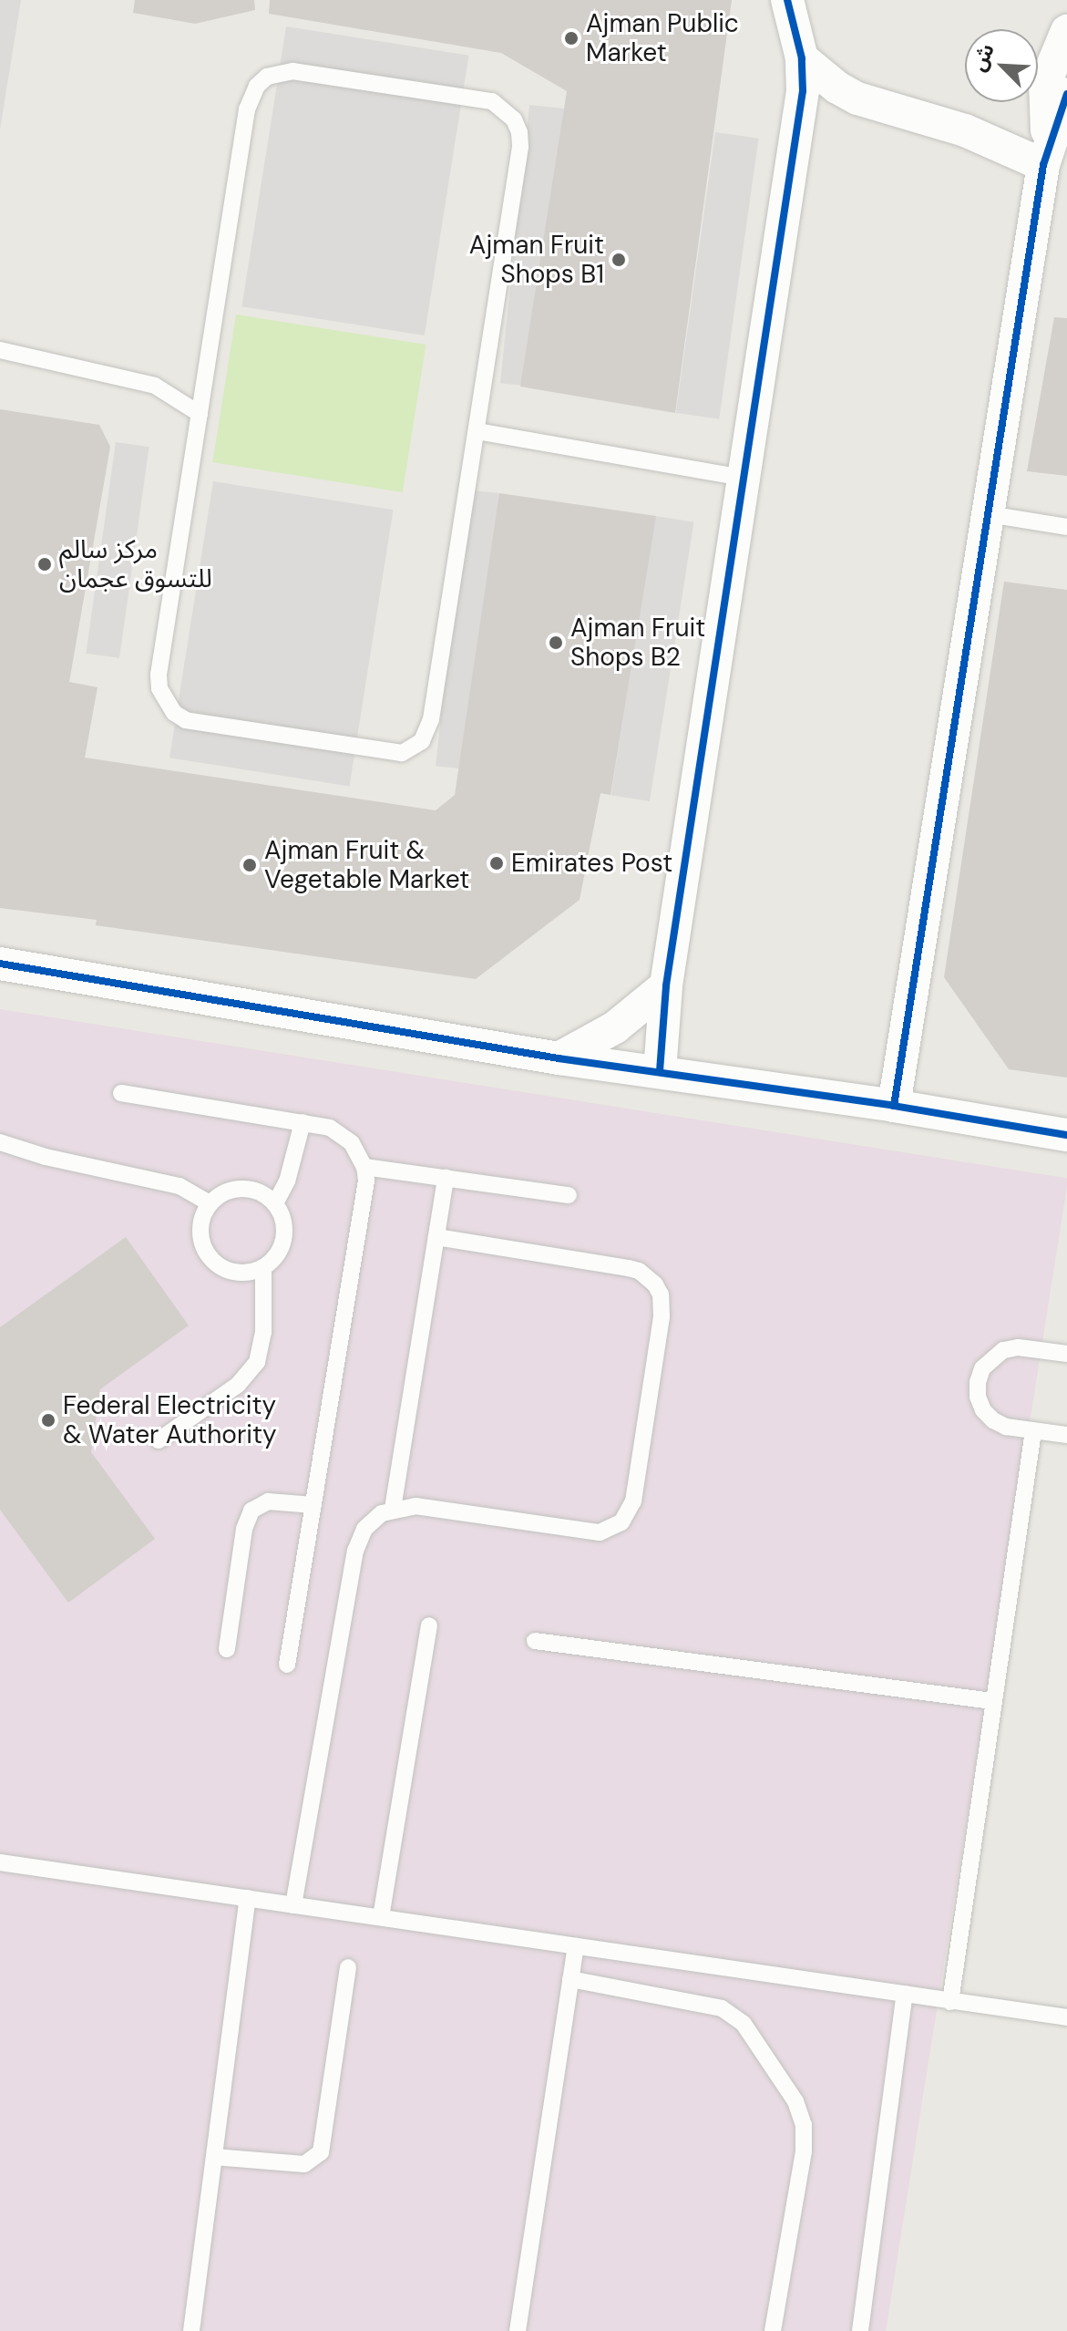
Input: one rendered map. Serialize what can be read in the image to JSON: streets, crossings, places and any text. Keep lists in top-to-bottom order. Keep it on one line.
{"places":["Ajman Public Market","Ajman Fruit Shops B1","مركز سالم للتسوق عجمان","Ajman Fruit Shops B2","Emirates Post","Ajman Fruit & Vegetable Market","Federal Electricity & Water Authority"],"north":"top left"}
